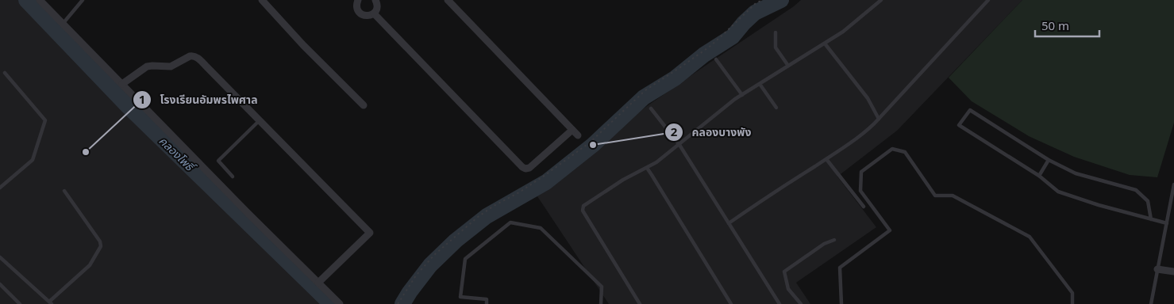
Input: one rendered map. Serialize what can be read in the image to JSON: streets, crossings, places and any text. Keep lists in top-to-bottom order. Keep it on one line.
{"water":["คลองโพธิ์"],"places":["คลองบางพัง","โรงเรียนอัมพรไพศาล"],"scale_bar":"50 m"}
